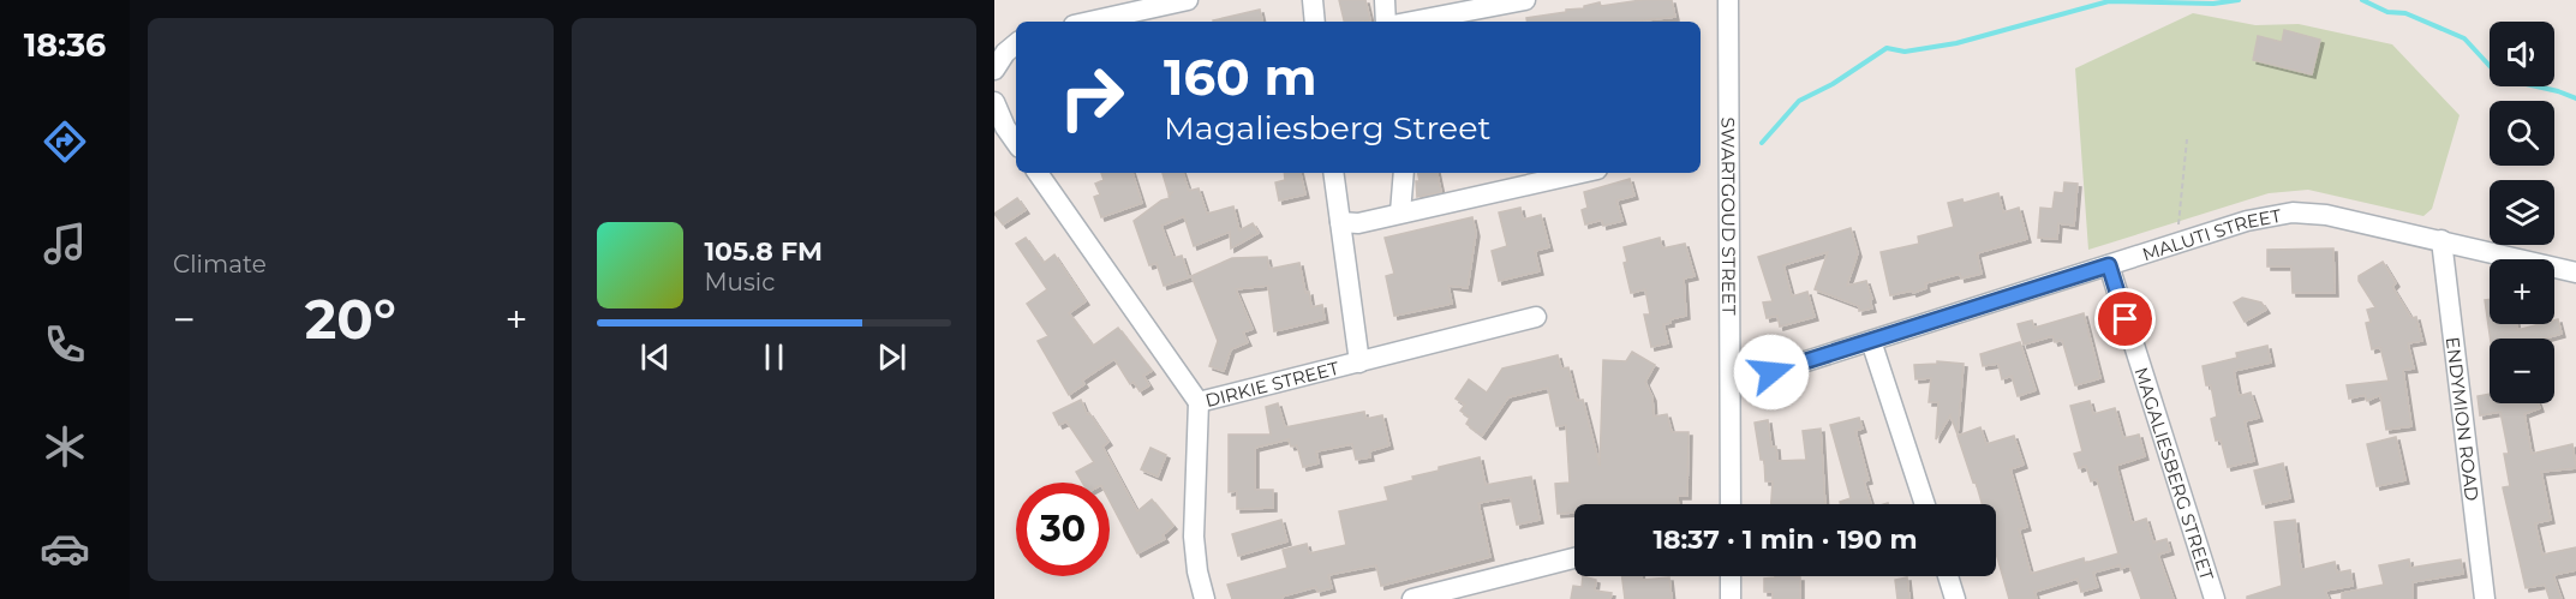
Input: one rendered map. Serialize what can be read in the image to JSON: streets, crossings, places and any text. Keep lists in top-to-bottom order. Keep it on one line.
{"streets":{"street":["SWARTGOUD STREET","MALUTI STREET","DIRKIE STREET","ENDYMION ROAD","MAGALIESBERG STREET"]},"crossings":[["SWARTGOUD STREET","MALUTI STREET"],["MALUTI STREET","ENDYMION ROAD"],["MALUTI STREET","MAGALIESBERG STREET"]],"page":{"tabs":"18:36","tile":"Climate","map_buttons":["+","−"],"turn":["160 m","Magaliesberg Street"],"song":["105.8 FM","Music"],"heat":["−","20°","+"],"limit":"30","trip":"18:37 · 1 min · 190 m"}}
